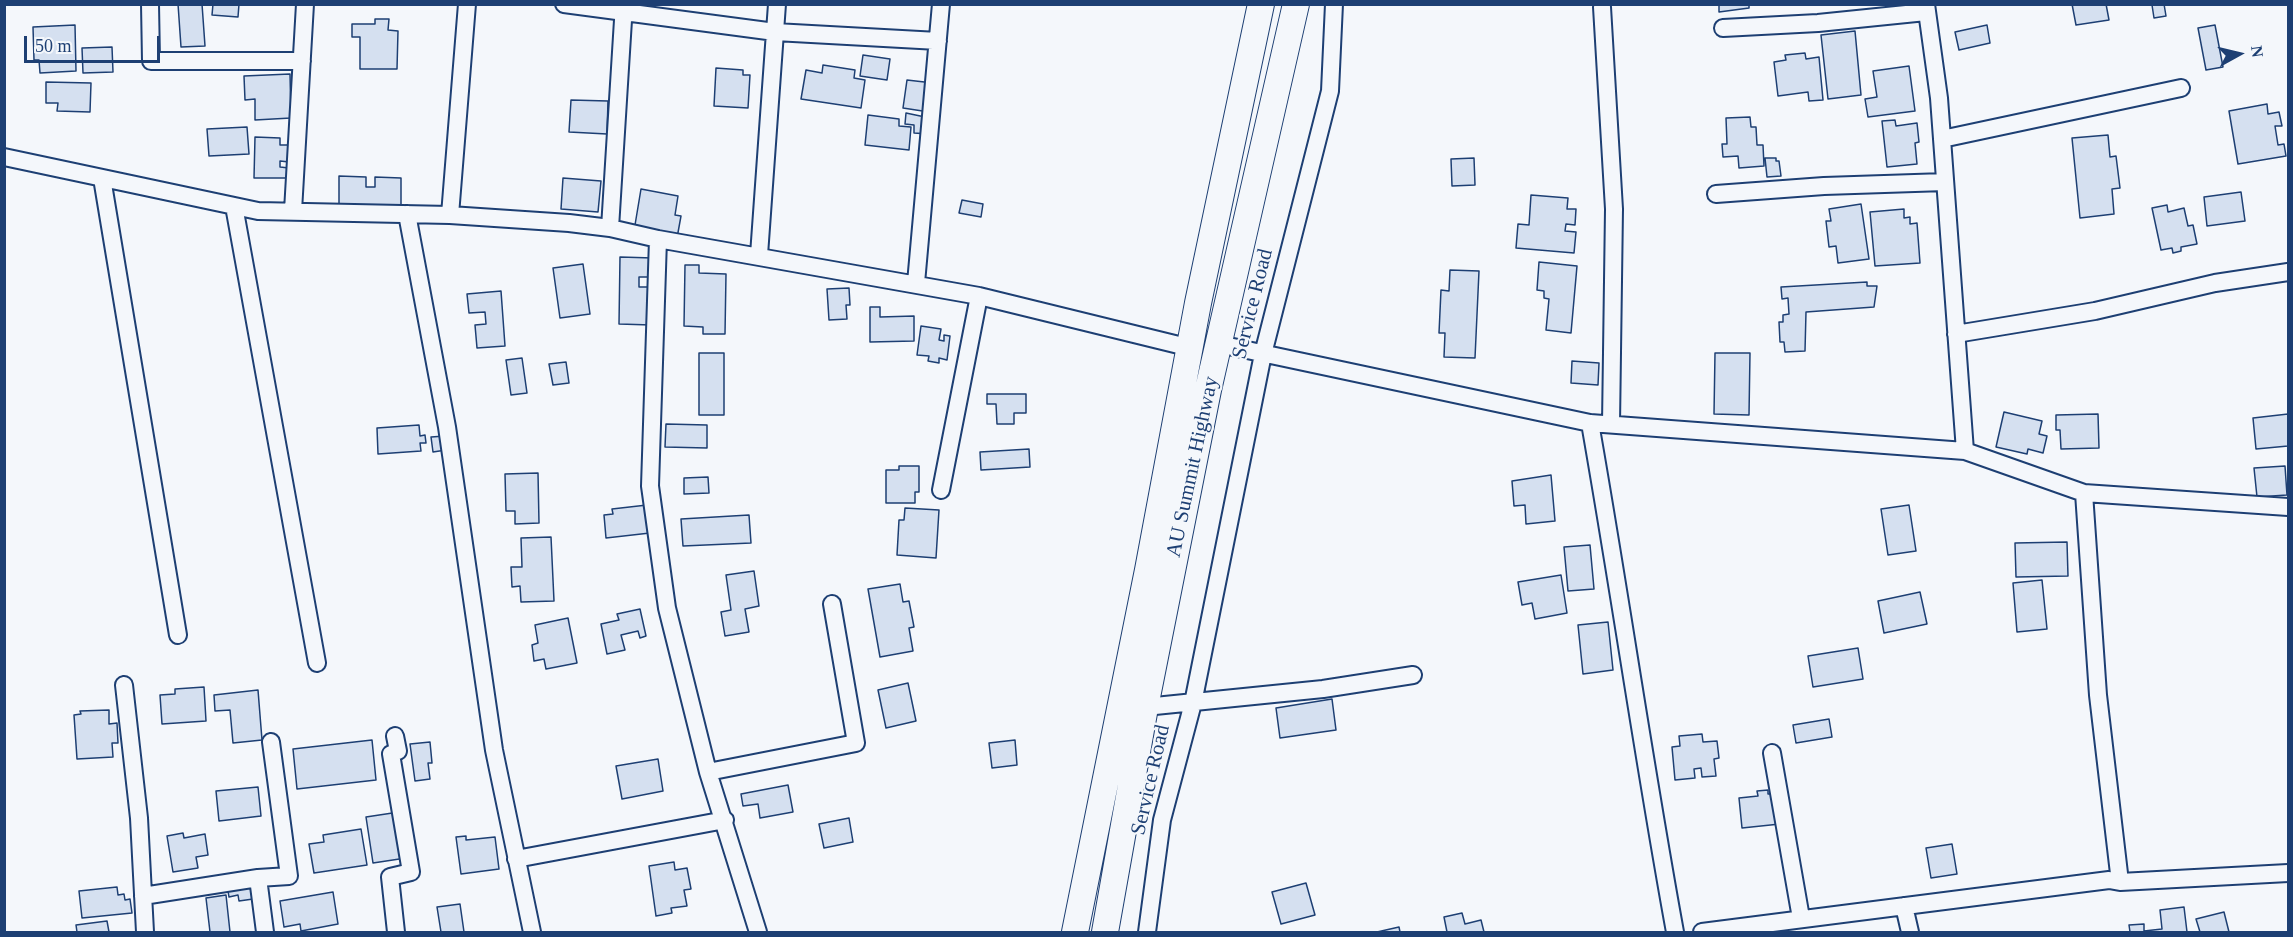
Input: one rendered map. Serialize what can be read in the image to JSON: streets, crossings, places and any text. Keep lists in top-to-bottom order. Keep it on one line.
{"streets":{"main road":["AU Summit Highway"],"street":["Service Road"]},"scale_bar":"50 m","north":"right"}
